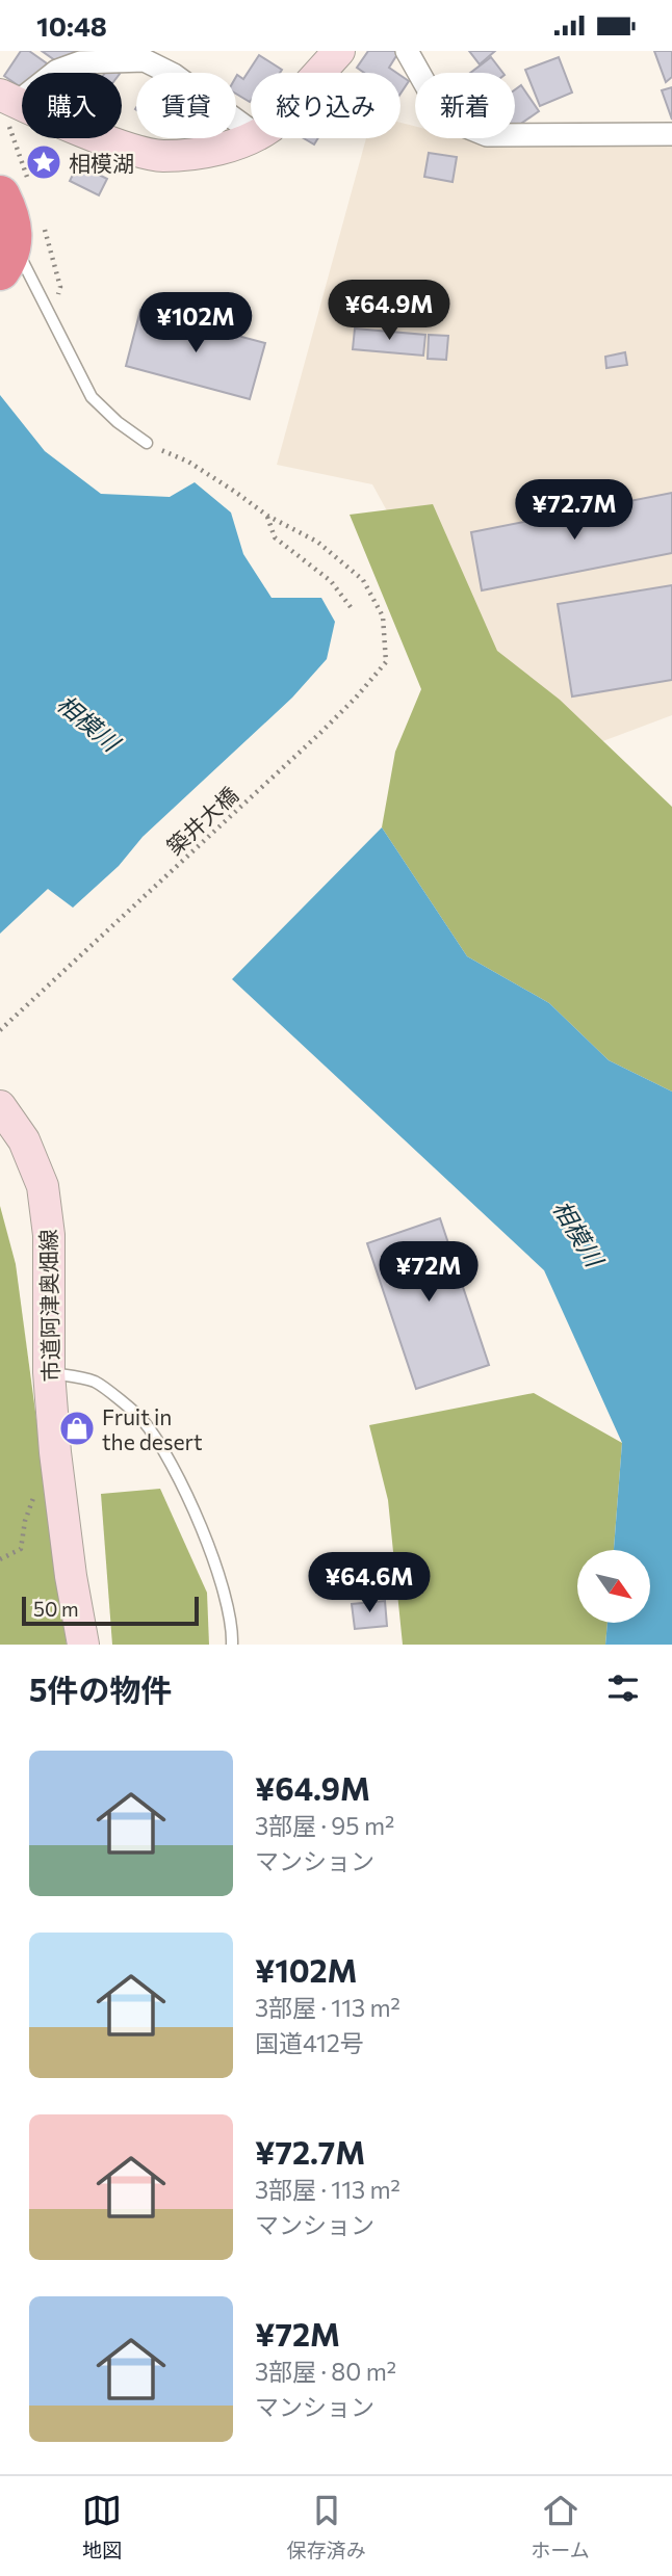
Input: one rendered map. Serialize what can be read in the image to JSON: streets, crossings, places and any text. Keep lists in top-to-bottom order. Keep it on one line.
{"streets":{"street":["市道阿津奥畑線"],"path":["築井大橋"]},"water":["相模川"],"places":{"place":["相模湖"],"shop":["Fruit in the desert"]},"scale_bar":"50 m","north":"bottom right","page":{"status":"10:48","chip":["購入","賃貸","絞り込み","新着"],"price":["¥64.9M","¥102M","¥72.7M","¥72M","¥64.6M"],"scale":"50 m","heading":"5件の物件","list":[{"name":"¥64.9M","note":"3部屋 · 95 m² · マンション"},{"name":"¥102M","note":"3部屋 · 113 m² · 国道412号"},{"name":"¥72.7M","note":"3部屋 · 113 m² · マンション"},{"name":"¥72M","note":"3部屋 · 80 m² · マンション"}],"tabs":["地図","保存済み","ホーム"]}}
